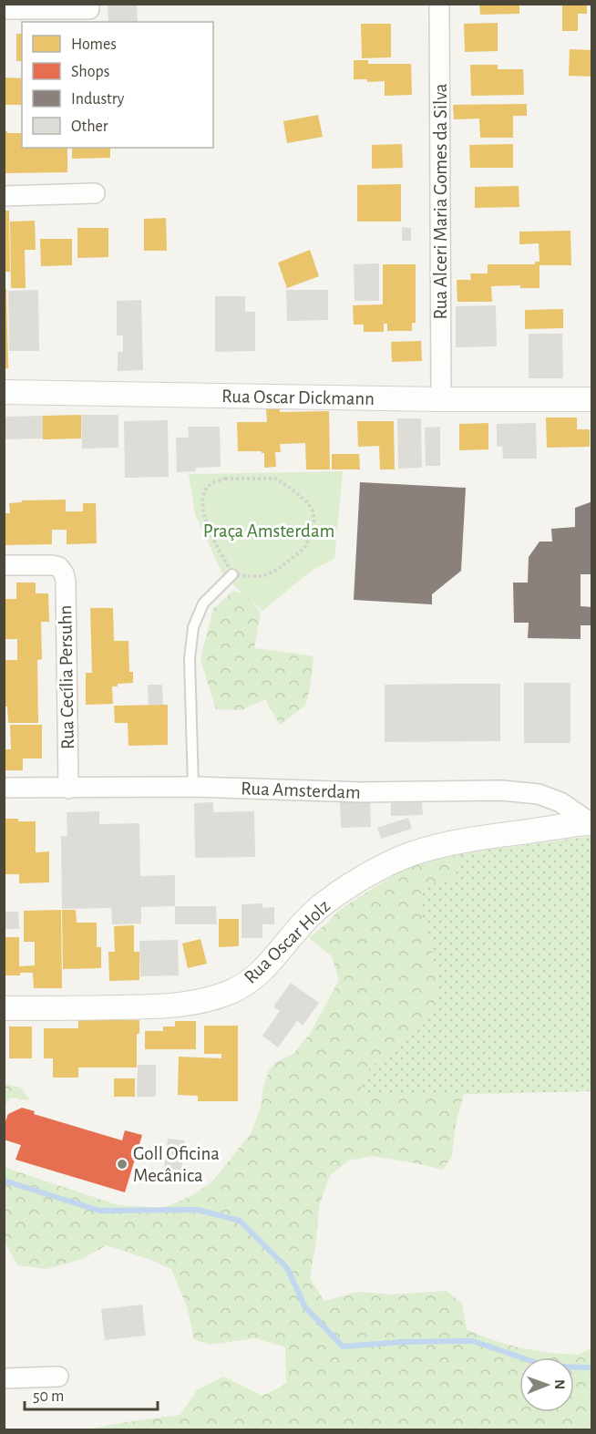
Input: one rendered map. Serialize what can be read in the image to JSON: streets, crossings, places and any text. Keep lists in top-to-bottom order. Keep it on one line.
{"streets":{"street":["Rua Alceri Maria Gomes da Silva","Rua Oscar Dickmann","Rua Cecília Persuhn","Rua Amsterdam","Rua Oscar Holz"]},"crossings":[["Rua Alceri Maria Gomes da Silva","Rua Oscar Dickmann"],["Rua Cecília Persuhn","Rua Amsterdam"],["Rua Amsterdam","Rua Oscar Holz"]],"parks":["Praça Amsterdam"],"places":["Goll Oficina Mecânica"],"legend":["Homes","Shops","Industry","Other"],"scale_bar":"50 m","north":"right"}
